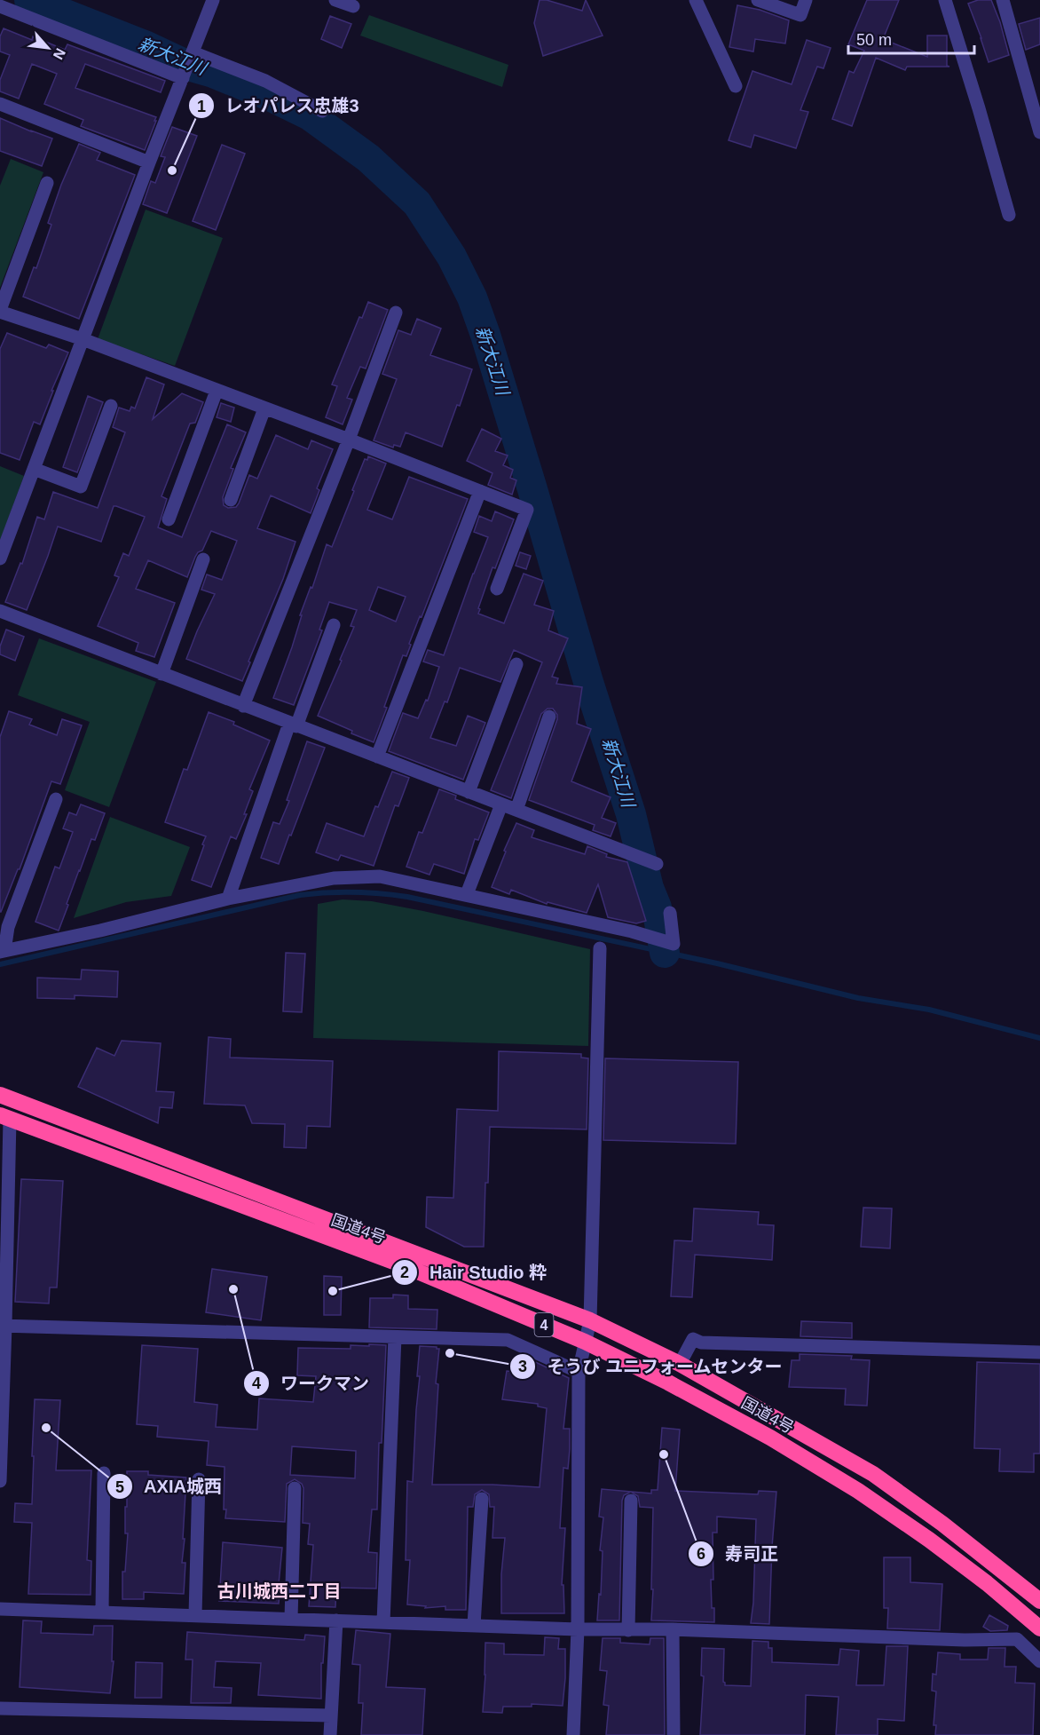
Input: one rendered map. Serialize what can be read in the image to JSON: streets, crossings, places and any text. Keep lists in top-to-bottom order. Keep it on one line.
{"streets":{"highway":["国道4号","4"]},"districts":["古川城西二丁目"],"water":["新大江川"],"places":["レオパレス忠雄3","ワークマン","Hair Studio 粋","そうび ユニフォームセンター","AXIA城西","寿司正"],"scale_bar":"50 m","north":"bottom right"}
